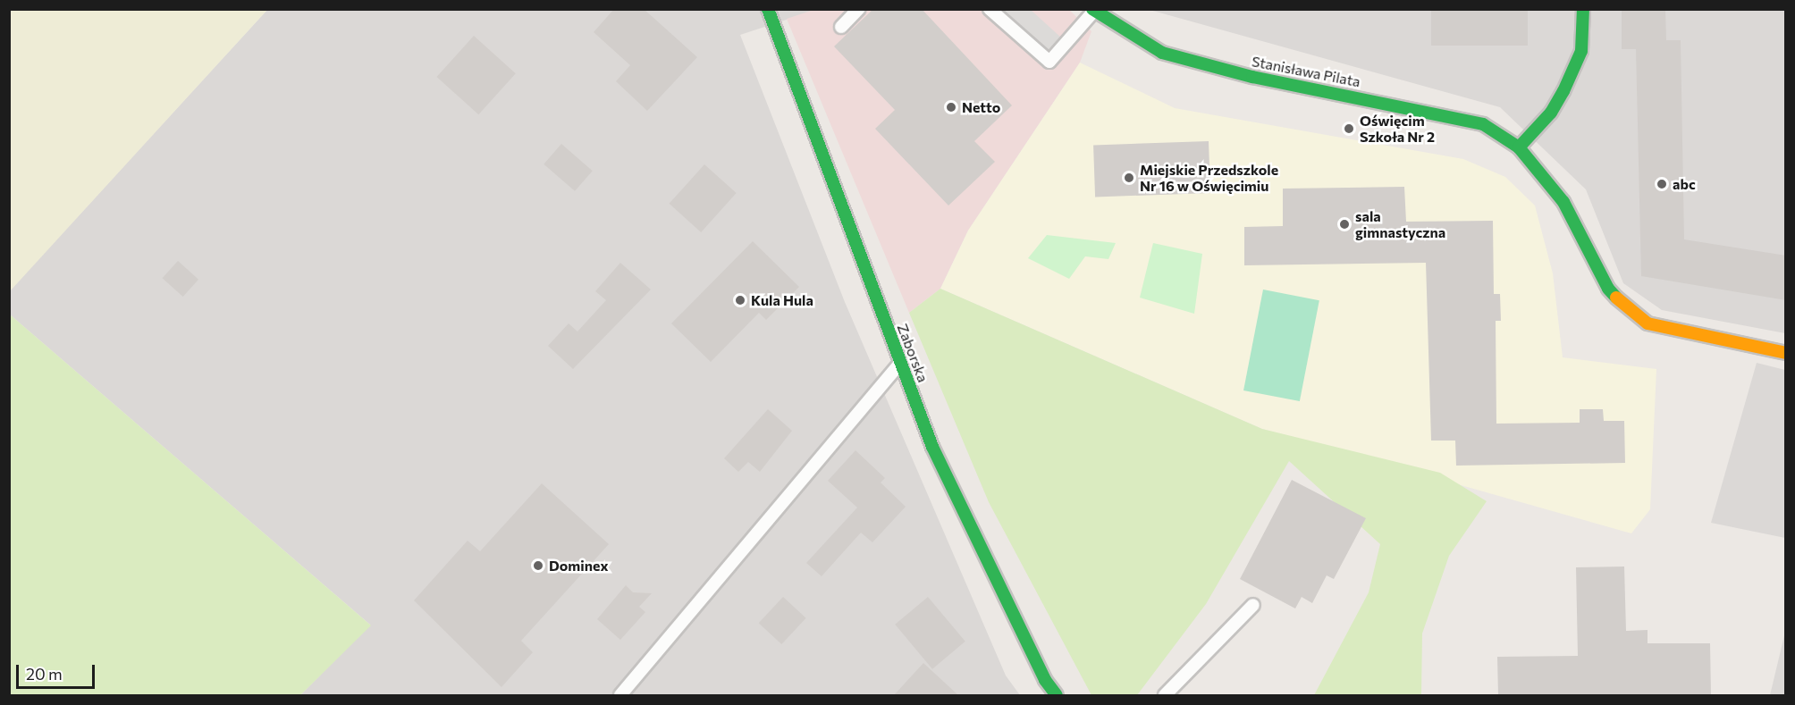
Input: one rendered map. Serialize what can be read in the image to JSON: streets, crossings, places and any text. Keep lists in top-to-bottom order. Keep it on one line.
{"streets":{"street":["Stanisława Pilata","Zaborska"]},"places":["Netto","Oświęcim Szkoła Nr 2","Miejskie Przedszkole Nr 16 w Oświęcimiu","abc","sala gimnastyczna","Kula Hula","Dominex"],"scale_bar":"20 m"}
